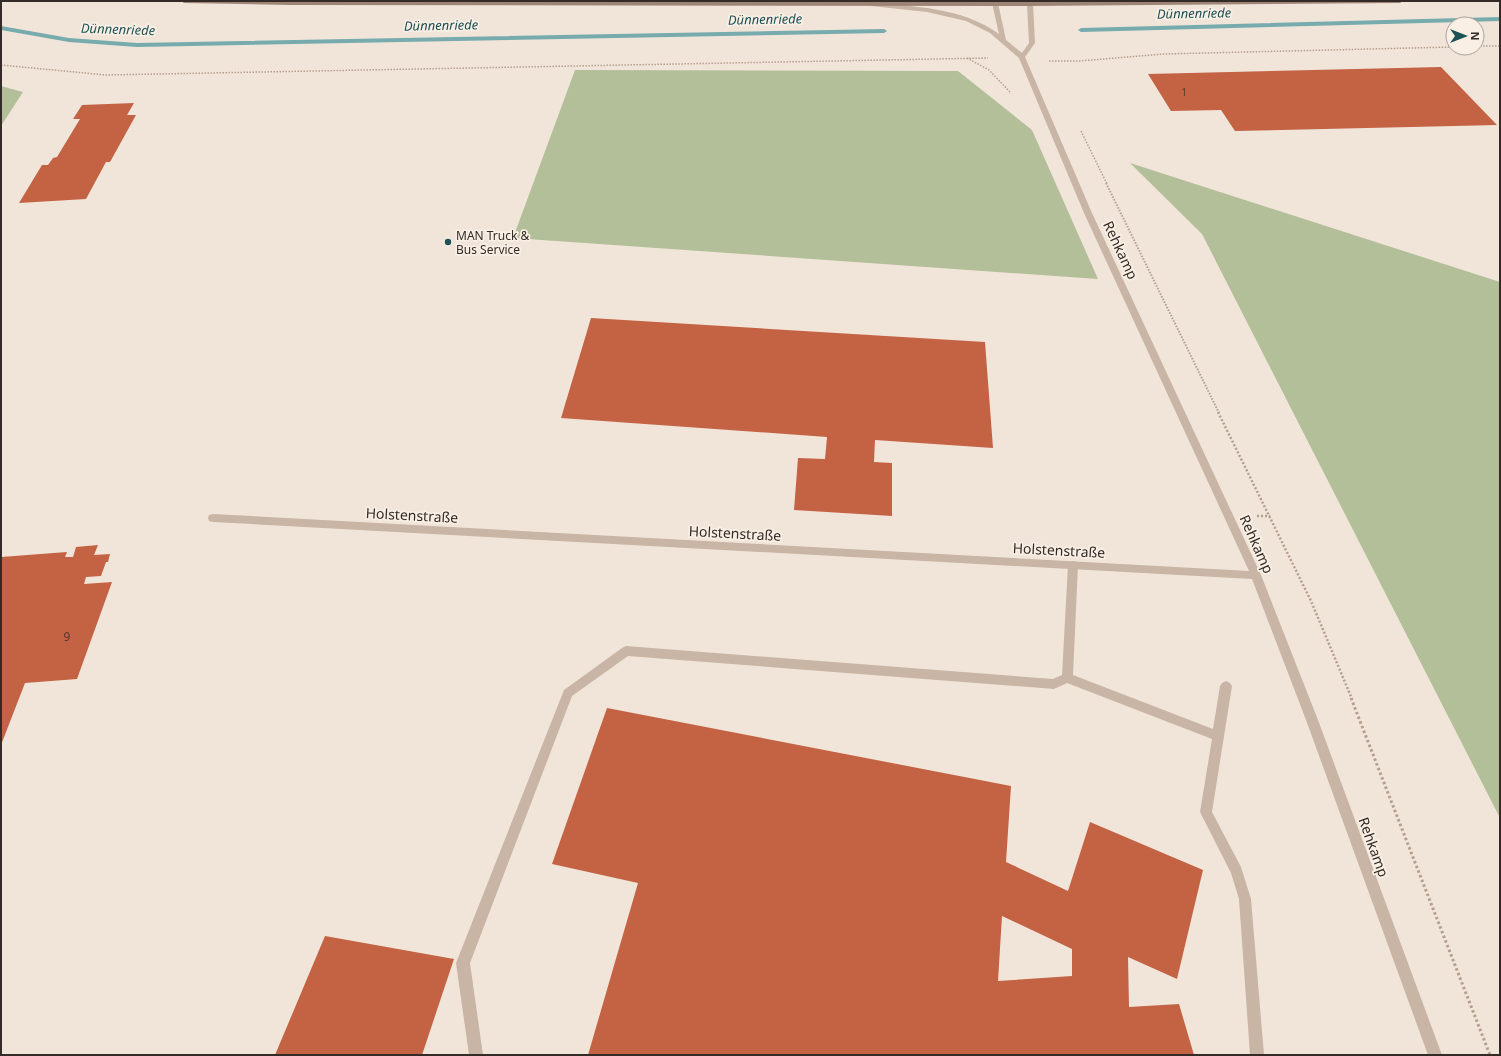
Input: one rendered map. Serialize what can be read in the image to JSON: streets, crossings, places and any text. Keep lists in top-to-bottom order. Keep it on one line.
{"streets":{"street":["Rehkamp","Holstenstraße"]},"crossings":[["Rehkamp","Holstenstraße"]],"water":["Dünnenriede"],"places":["MAN Truck & Bus Service"],"house_numbers":["1","9"],"north":"right"}
